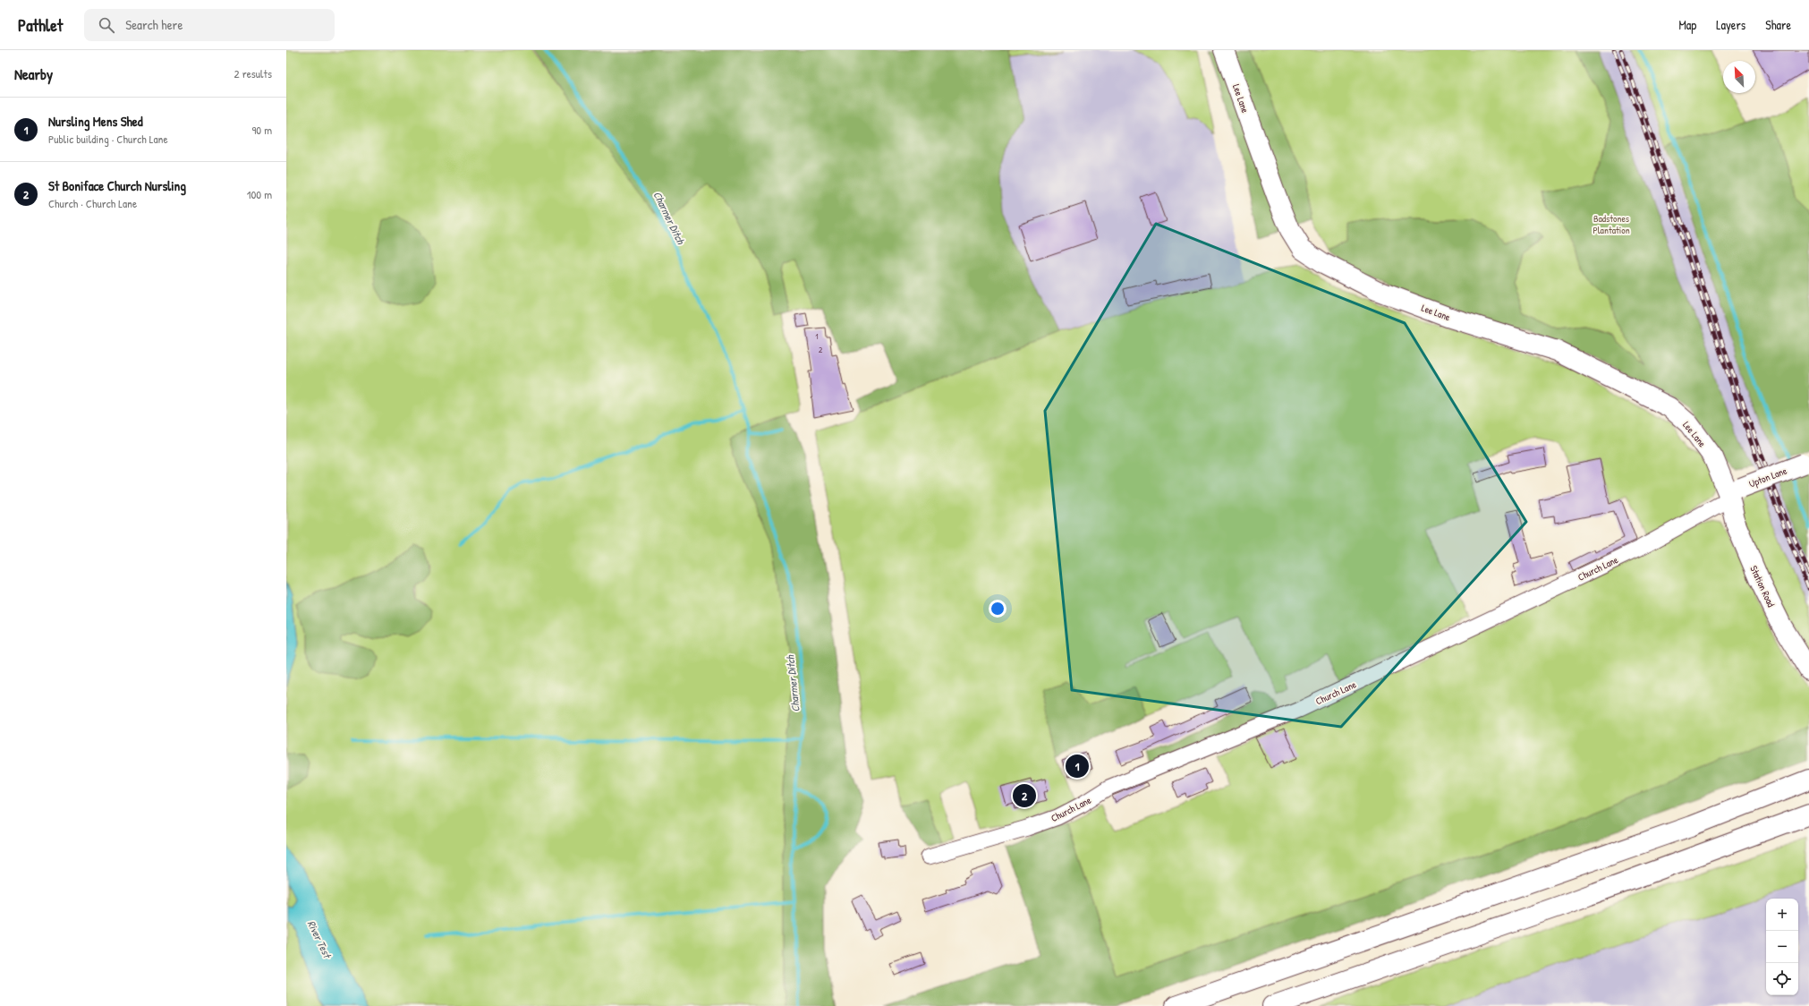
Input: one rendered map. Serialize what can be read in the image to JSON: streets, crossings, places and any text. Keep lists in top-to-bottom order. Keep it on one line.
{"streets":{"main road":["Lee Lane","Upton Lane","Station Road"],"street":["Church Lane"]},"crossings":[["Lee Lane","Upton Lane"],["Lee Lane","Church Lane"],["Lee Lane","Station Road"],["Upton Lane","Church Lane"],["Upton Lane","Station Road"],["Church Lane","Station Road"]],"water":["Charmer Ditch","River Test"],"parks":["Badstones Plantation"],"house_numbers":["1","2"],"north":"top left","page":{"header":"Pathlet","search":"Search here","nav":["Map","Layers","Share"],"heading":["Nearby","2 results"],"list":[{"mark":"1","name":"Nursling Mens Shed","note":"Public building · Church Lane","value":"90 m"},{"mark":"2","name":"St Boniface Church Nursling","note":"Church · Church Lane","value":"100 m"}],"pins":["1","2"],"map_buttons":["+","−"]}}
